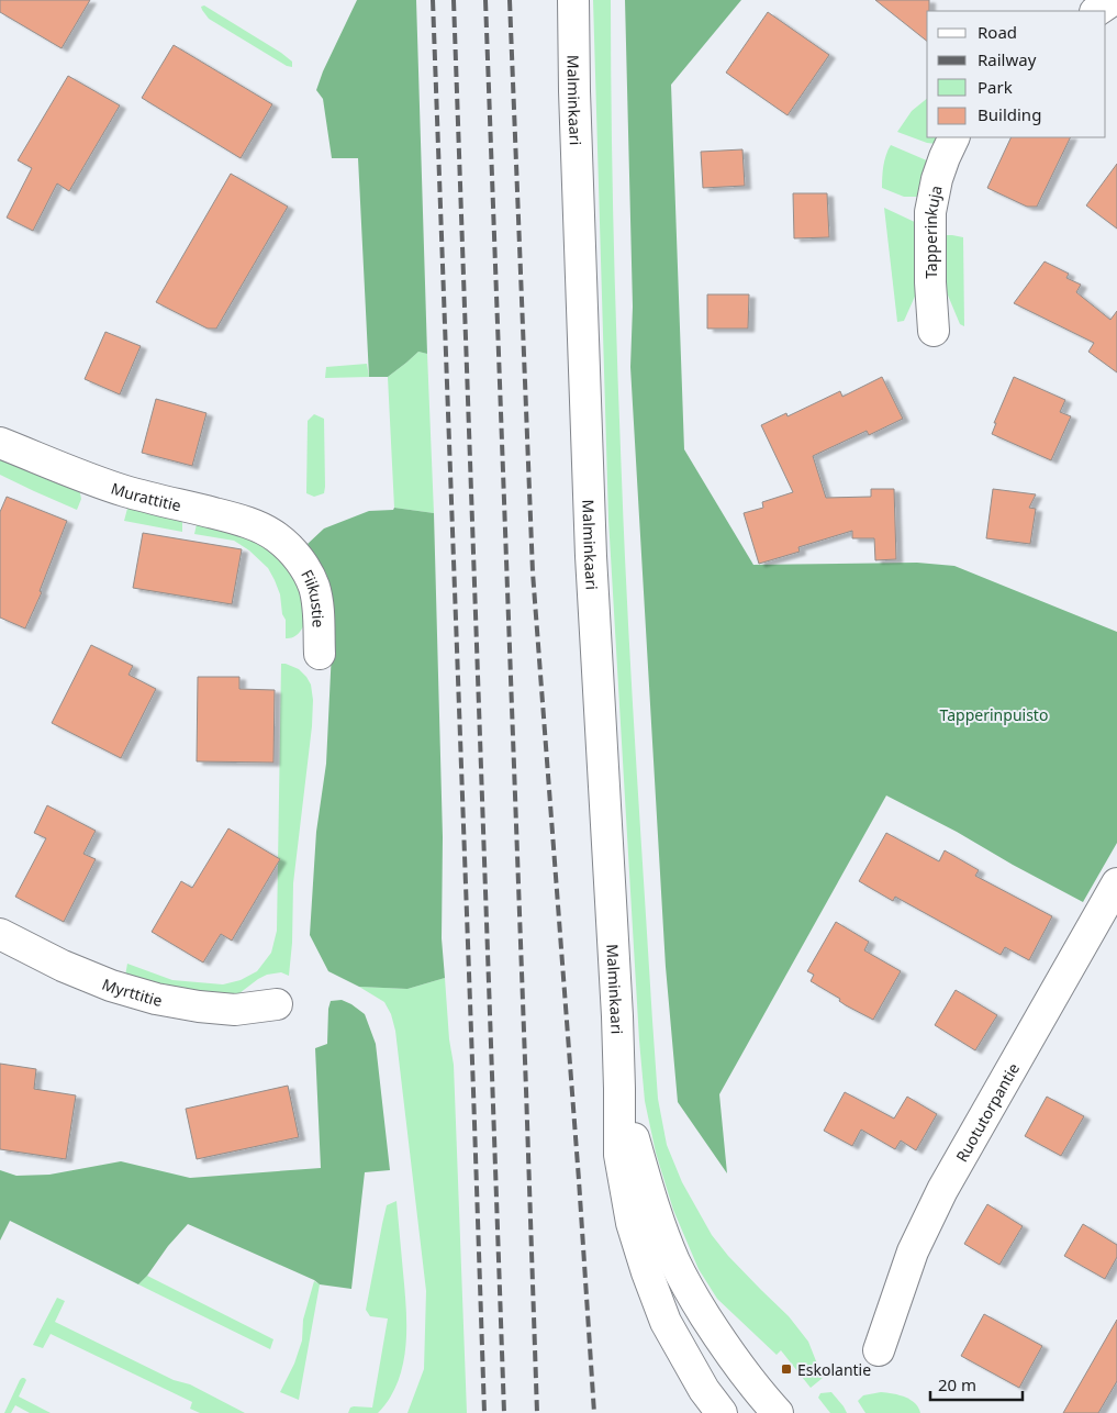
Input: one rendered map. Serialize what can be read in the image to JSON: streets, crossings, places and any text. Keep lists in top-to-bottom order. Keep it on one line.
{"streets":{"main road":["Malminkaari","Tapperinkuja","Murattitie","Fiikustie","Myrttitie","Ruotutorpantie"]},"crossings":[["Murattitie","Fiikustie"]],"parks":["Tapperinpuisto"],"places":{"transit":["Eskolantie"]},"legend":["Road","Railway","Park","Building"],"scale_bar":"20 m"}
